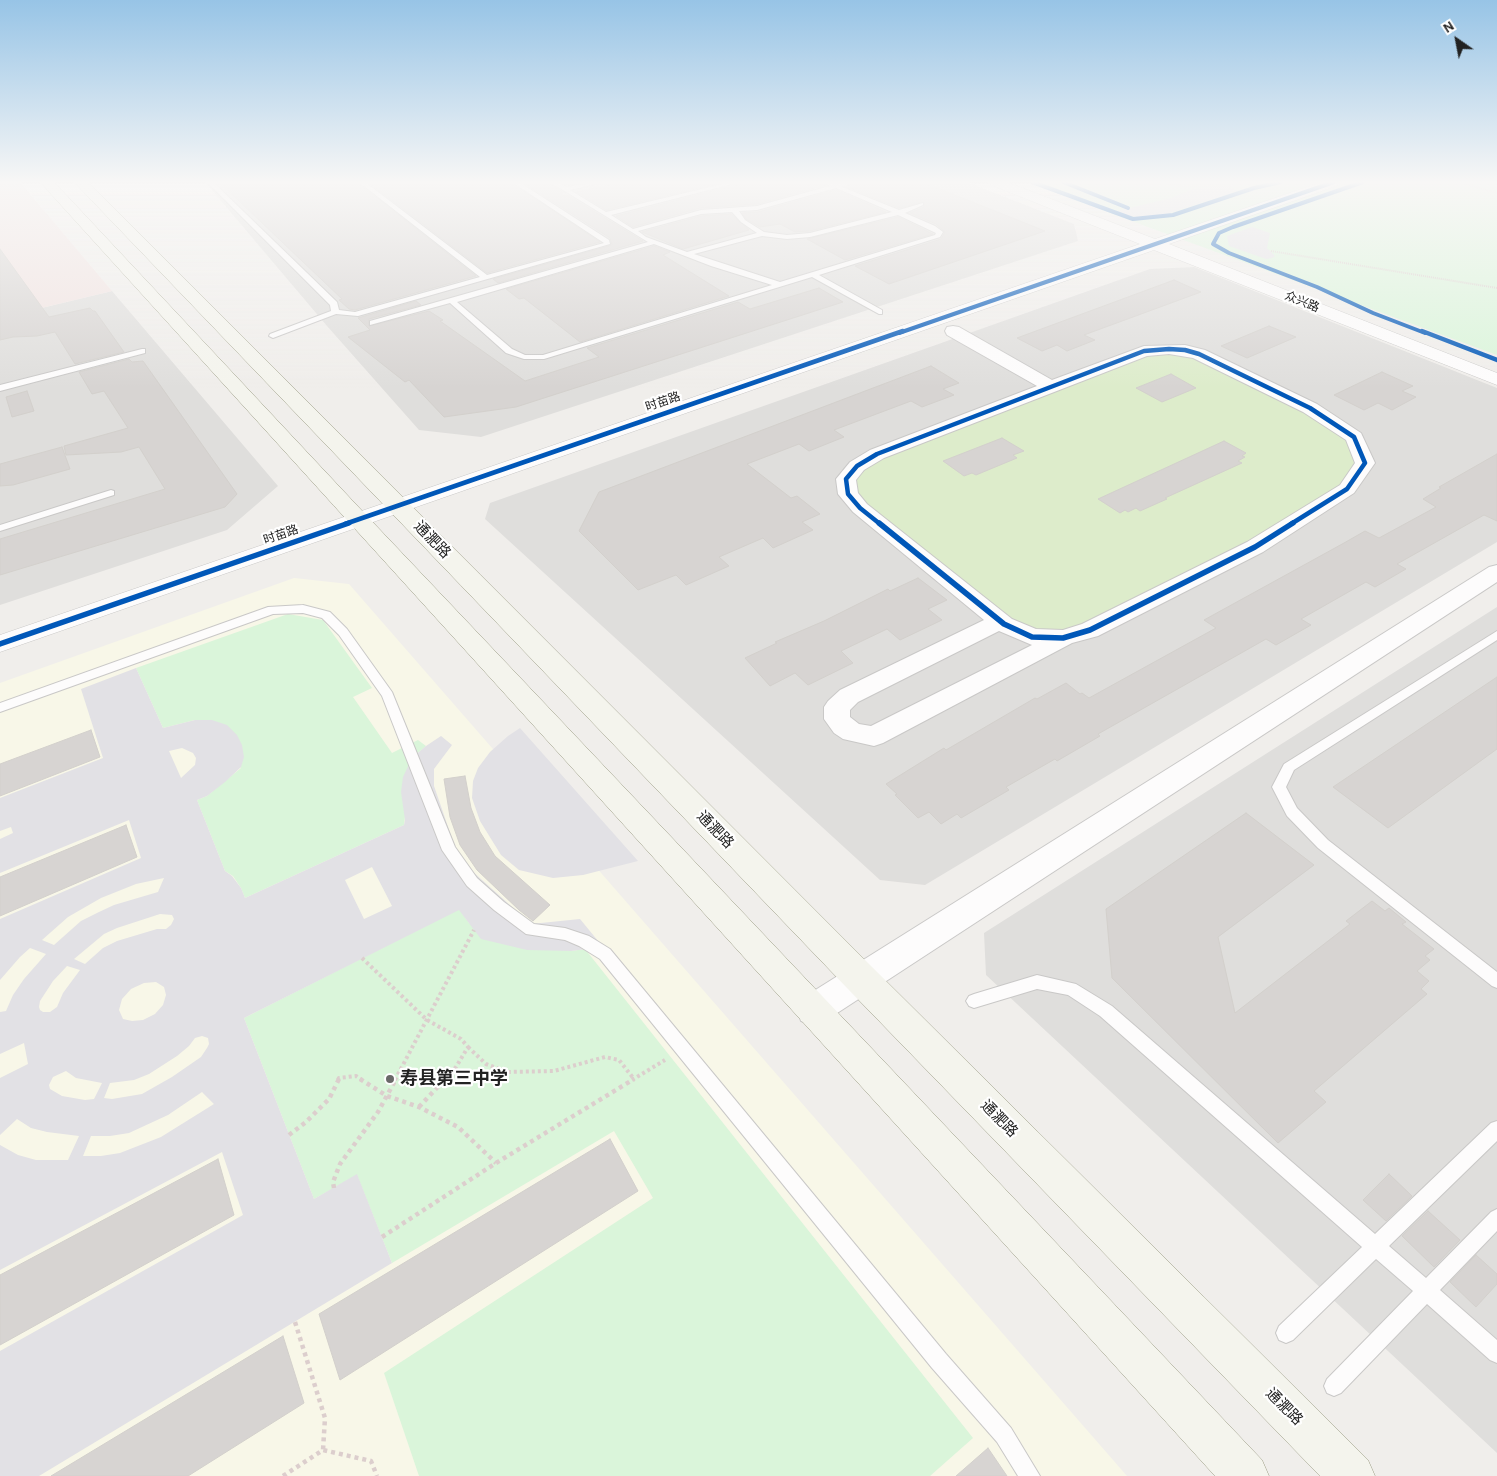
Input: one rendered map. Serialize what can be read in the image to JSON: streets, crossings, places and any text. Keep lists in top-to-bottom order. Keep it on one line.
{"streets":{"main road":["通淝路"],"street":["众兴路","时苗路"]},"crossings":[["时苗路","通淝路"]],"places":["寿县第三中学"],"north":"top left"}
